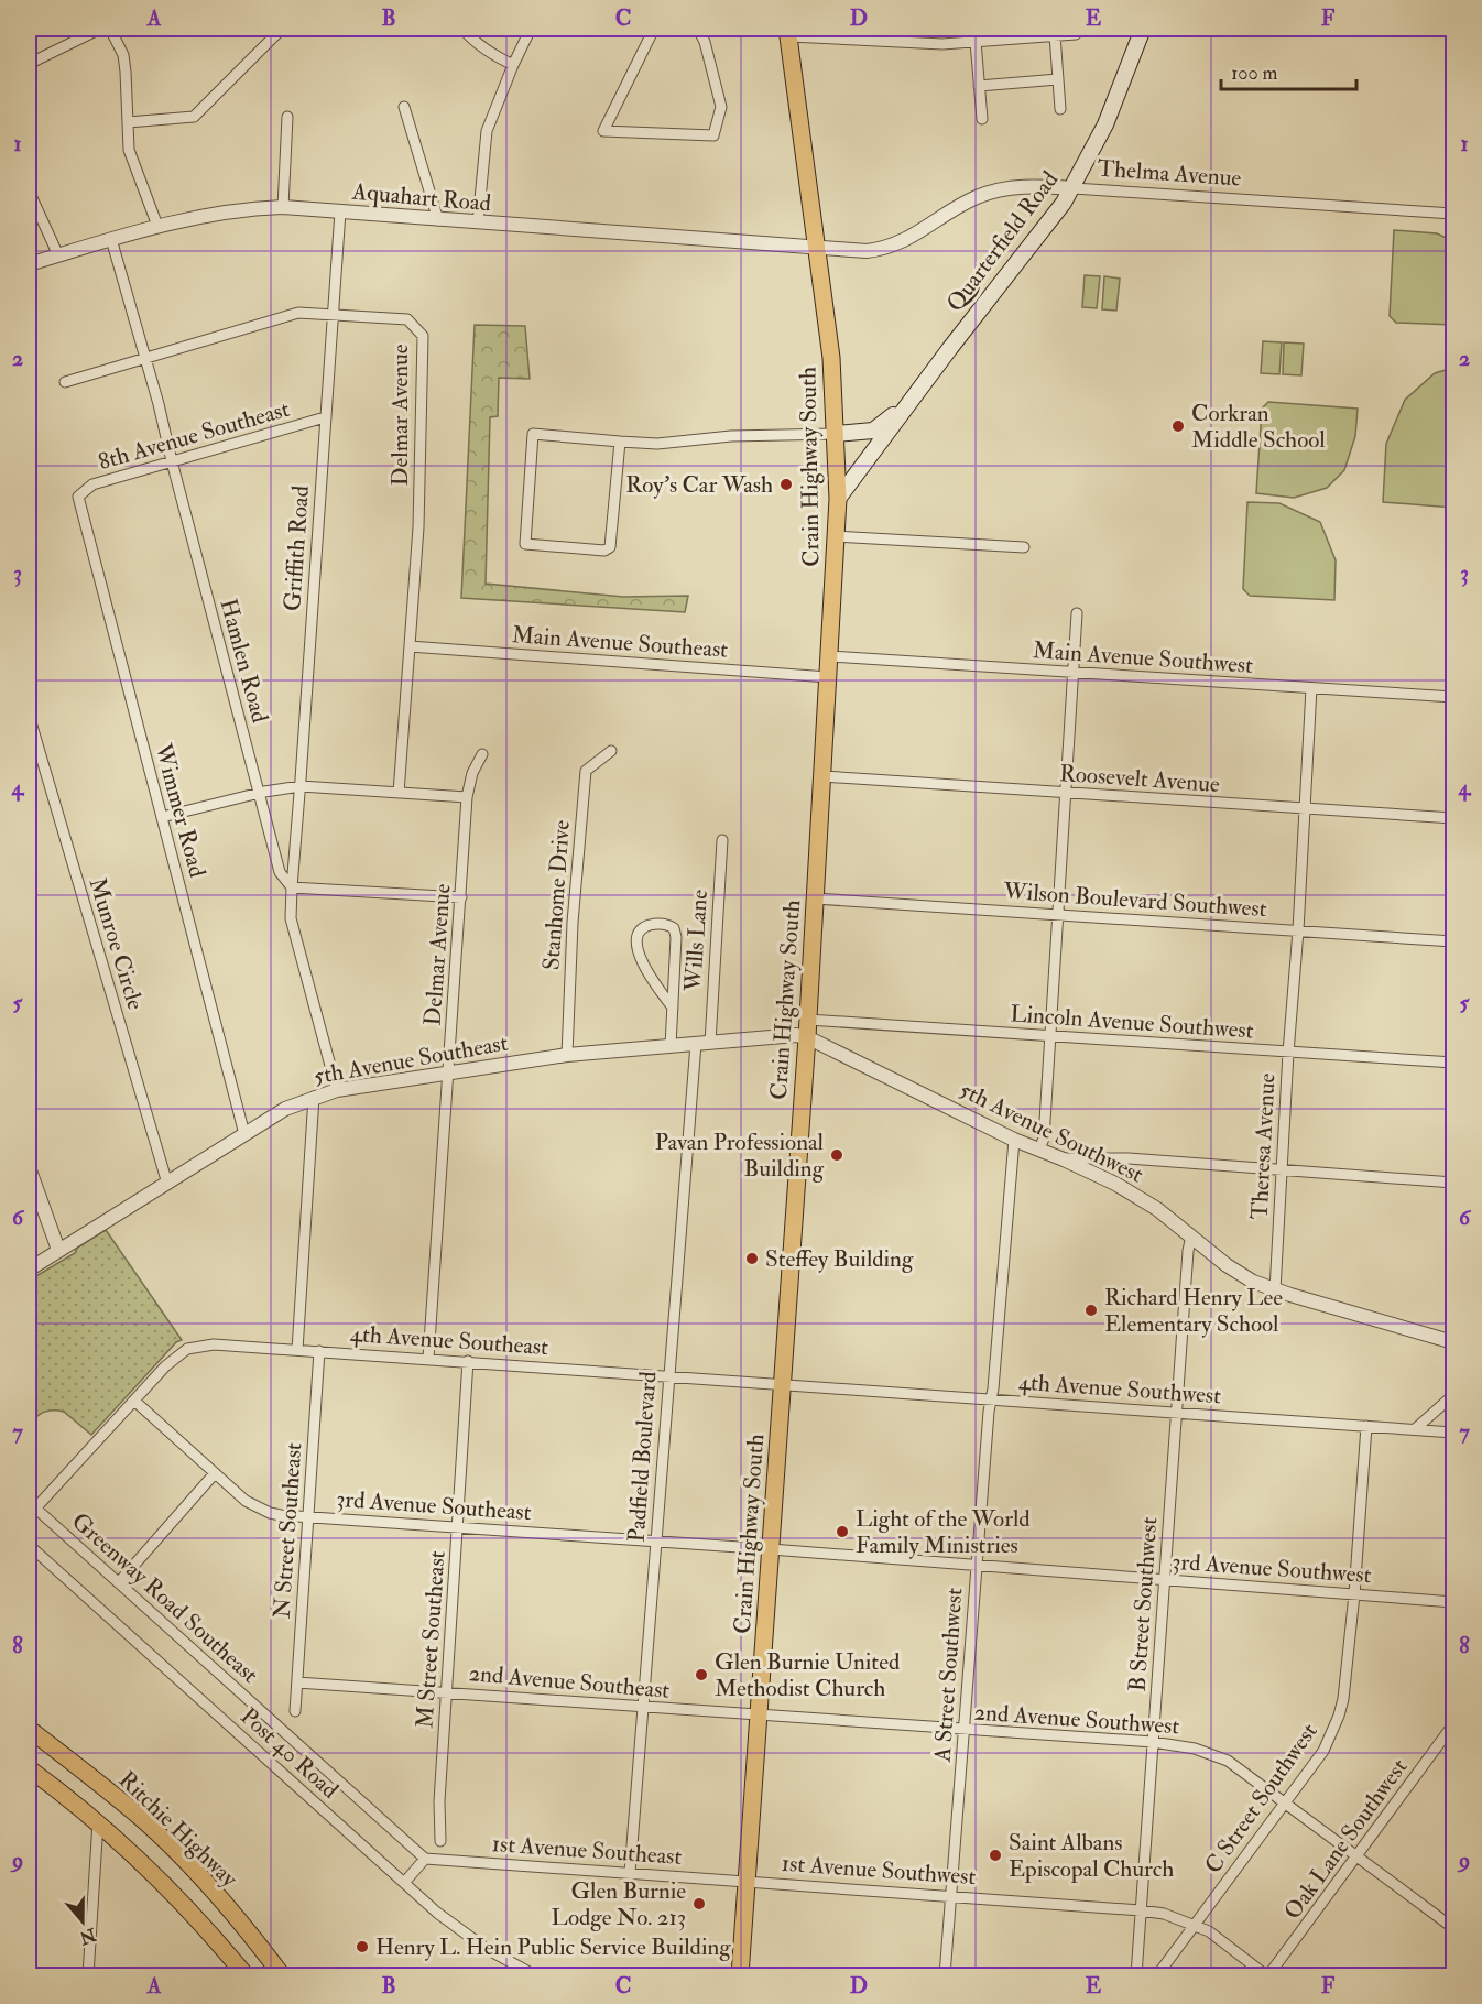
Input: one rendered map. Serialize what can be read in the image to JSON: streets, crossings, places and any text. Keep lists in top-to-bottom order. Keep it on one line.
{"streets":{"main road":["Quarterfield Road","Crain Highway South","Ritchie Highway"],"street":["Thelma Avenue","Aquahart Road","Delmar Avenue","8th Avenue Southeast","Griffith Road","Main Avenue Southeast","Main Avenue Southwest","Hamlen Road","Roosevelt Avenue","Wimmer Road","Stanhome Drive","Wilson Boulevard Southwest","Wills Lane","Munroe Circle","Lincoln Avenue Southwest","5th Avenue Southeast","5th Avenue Southwest","Theresa Avenue","4th Avenue Southeast","4th Avenue Southwest","Padfield Boulevard","3rd Avenue Southeast","N Street Southeast","3rd Avenue Southwest","Greenway Road Southeast","B Street Southwest","M Street Southeast","A Street Southwest","2nd Avenue Southeast","2nd Avenue Southwest","Post 40 Road","C Street Southwest","Oak Lane Southwest","1st Avenue Southeast","1st Avenue Southwest"]},"crossings":[["Thelma Avenue","Aquahart Road"],["Thelma Avenue","Quarterfield Road"],["Thelma Avenue","Crain Highway South"],["Aquahart Road","Crain Highway South"],["Aquahart Road","Griffith Road"],["Aquahart Road","Hamlen Road"],["Quarterfield Road","Crain Highway South"],["Delmar Avenue","Griffith Road"],["Delmar Avenue","Main Avenue Southeast"],["Delmar Avenue","5th Avenue Southeast"],["Delmar Avenue","4th Avenue Southeast"],["8th Avenue Southeast","Griffith Road"],["8th Avenue Southeast","Hamlen Road"],["8th Avenue Southeast","Wimmer Road"],["Crain Highway South","Main Avenue Southeast"],["Crain Highway South","Main Avenue Southwest"],["Crain Highway South","Roosevelt Avenue"],["Crain Highway South","Wilson Boulevard Southwest"],["Crain Highway South","Lincoln Avenue Southwest"],["Crain Highway South","5th Avenue Southeast"],["Crain Highway South","5th Avenue Southwest"],["Crain Highway South","4th Avenue Southeast"],["Crain Highway South","4th Avenue Southwest"],["Crain Highway South","3rd Avenue Southeast"],["Crain Highway South","3rd Avenue Southwest"],["Crain Highway South","2nd Avenue Southeast"],["Crain Highway South","2nd Avenue Southwest"],["Crain Highway South","1st Avenue Southeast"],["Crain Highway South","1st Avenue Southwest"],["Griffith Road","Hamlen Road"],["Main Avenue Southwest","Theresa Avenue"],["Hamlen Road","5th Avenue Southeast"],["Roosevelt Avenue","Theresa Avenue"],["Wimmer Road","5th Avenue Southeast"],["Stanhome Drive","5th Avenue Southeast"],["Wilson Boulevard Southwest","Theresa Avenue"],["Wills Lane","5th Avenue Southeast"],["Wills Lane","Padfield Boulevard"],["Munroe Circle","5th Avenue Southeast"],["Lincoln Avenue Southwest","5th Avenue Southeast"],["Lincoln Avenue Southwest","5th Avenue Southwest"],["Lincoln Avenue Southwest","Theresa Avenue"],["5th Avenue Southeast","5th Avenue Southwest"],["5th Avenue Southeast","Padfield Boulevard"],["5th Avenue Southwest","Theresa Avenue"],["5th Avenue Southwest","B Street Southwest"],["5th Avenue Southwest","A Street Southwest"],["4th Avenue Southeast","4th Avenue Southwest"],["4th Avenue Southeast","Padfield Boulevard"],["4th Avenue Southeast","3rd Avenue Southeast"],["4th Avenue Southeast","N Street Southeast"],["4th Avenue Southeast","Greenway Road Southeast"],["4th Avenue Southeast","M Street Southeast"],["4th Avenue Southwest","B Street Southwest"],["4th Avenue Southwest","A Street Southwest"],["4th Avenue Southwest","C Street Southwest"],["Padfield Boulevard","3rd Avenue Southeast"],["Padfield Boulevard","2nd Avenue Southeast"],["Padfield Boulevard","1st Avenue Southeast"],["3rd Avenue Southeast","N Street Southeast"],["3rd Avenue Southeast","3rd Avenue Southwest"],["3rd Avenue Southeast","M Street Southeast"],["N Street Southeast","2nd Avenue Southeast"],["3rd Avenue Southwest","B Street Southwest"],["3rd Avenue Southwest","A Street Southwest"],["3rd Avenue Southwest","C Street Southwest"],["Greenway Road Southeast","1st Avenue Southeast"],["B Street Southwest","2nd Avenue Southwest"],["B Street Southwest","1st Avenue Southwest"],["M Street Southeast","2nd Avenue Southeast"],["A Street Southwest","2nd Avenue Southwest"],["A Street Southwest","1st Avenue Southwest"],["2nd Avenue Southeast","2nd Avenue Southwest"],["2nd Avenue Southwest","C Street Southwest"],["2nd Avenue Southwest","Oak Lane Southwest"],["C Street Southwest","1st Avenue Southwest"],["Oak Lane Southwest","1st Avenue Southwest"],["1st Avenue Southeast","1st Avenue Southwest"]],"places":["Corkran Middle School","Roy's Car Wash","Pavan Professional Building","Steffey Building","Richard Henry Lee Elementary School","Light of the World Family Ministries","Glen Burnie United Methodist Church","Saint Albans Episcopal Church","Glen Burnie Lodge No. 213","Henry L. Hein Public Service Building"],"scale_bar":"100 m","north":"bottom","grid":{"columns":["A","B","C","D","E","F"],"rows":["1","2","3","4","5","6","7","8","9"]}}
